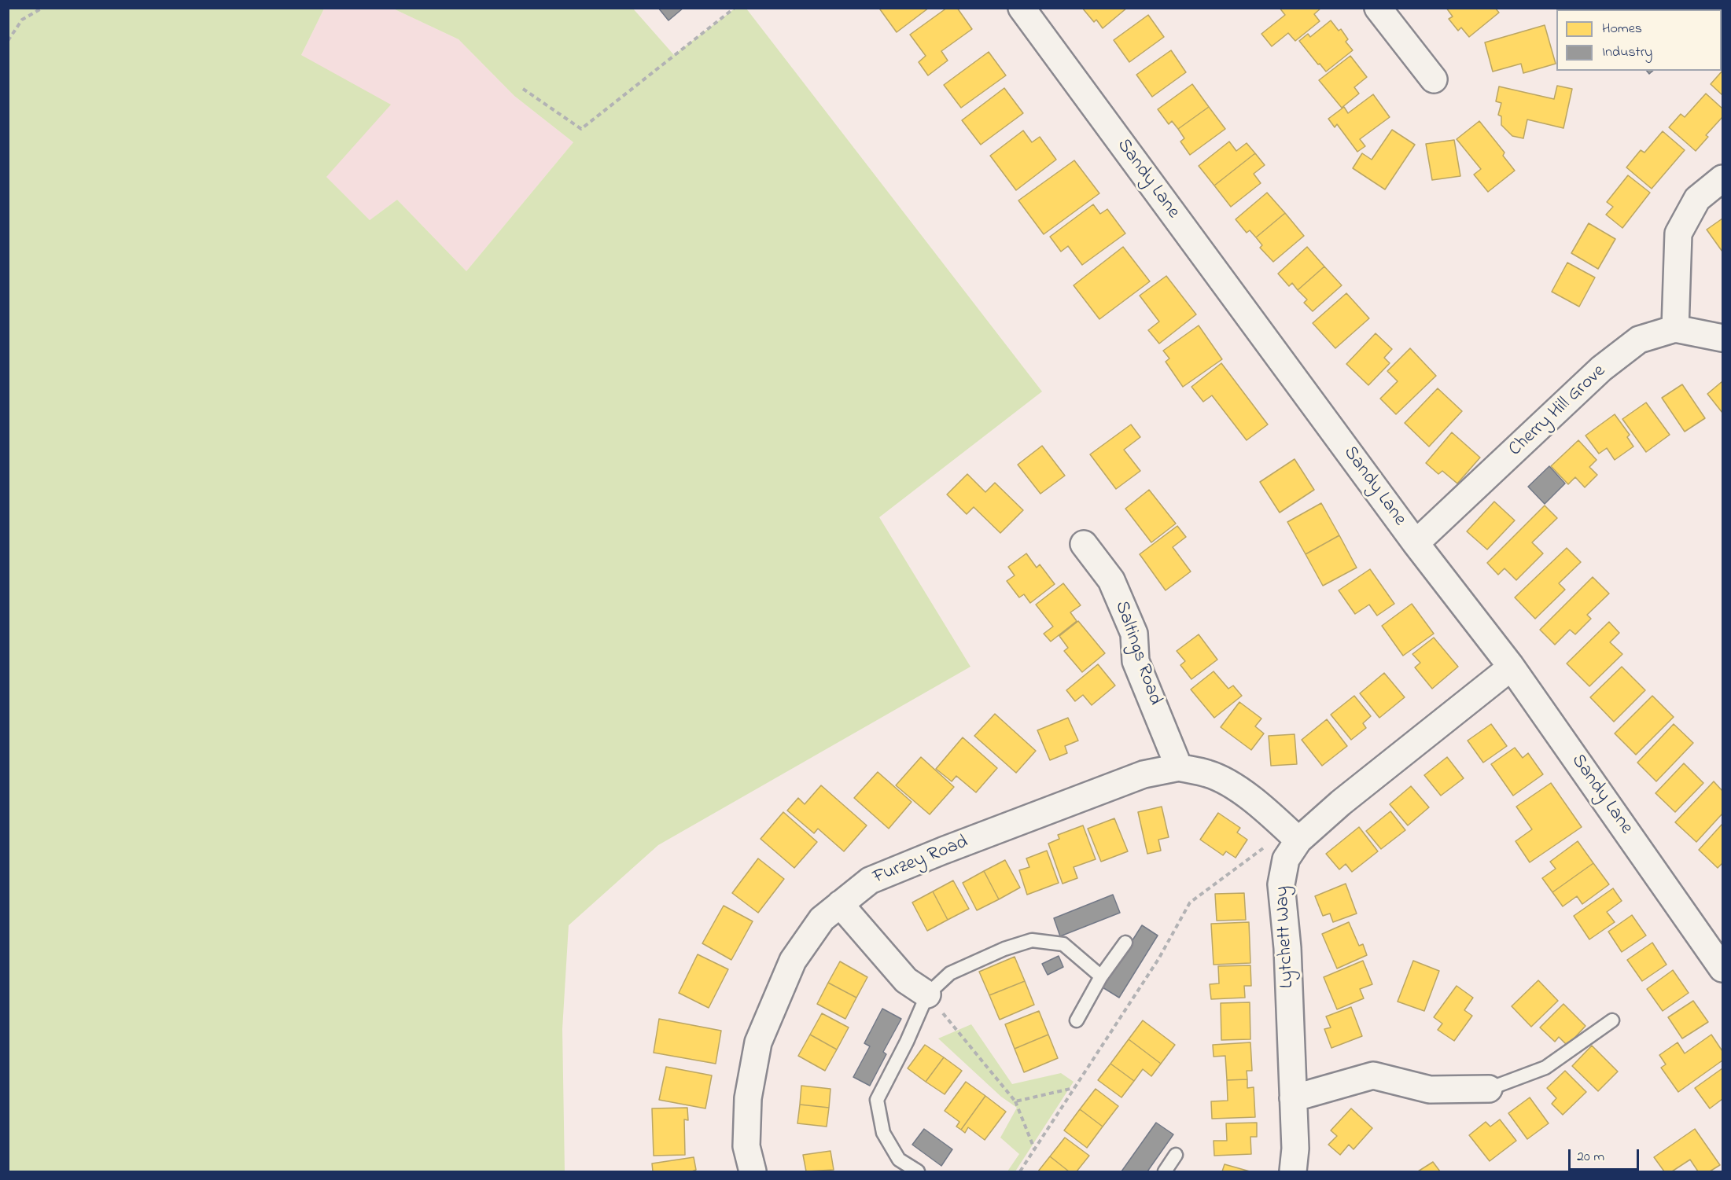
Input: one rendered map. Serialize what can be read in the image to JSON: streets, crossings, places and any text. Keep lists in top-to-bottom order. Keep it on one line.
{"streets":{"street":["Sandy Lane","Cherry Hill Grove","Saltings Road","Furzey Road","Lytchett Way"]},"crossings":[["Sandy Lane","Cherry Hill Grove"],["Sandy Lane","Lytchett Way"],["Saltings Road","Furzey Road"]],"legend":["Homes","Industry"],"scale_bar":"20 m"}
